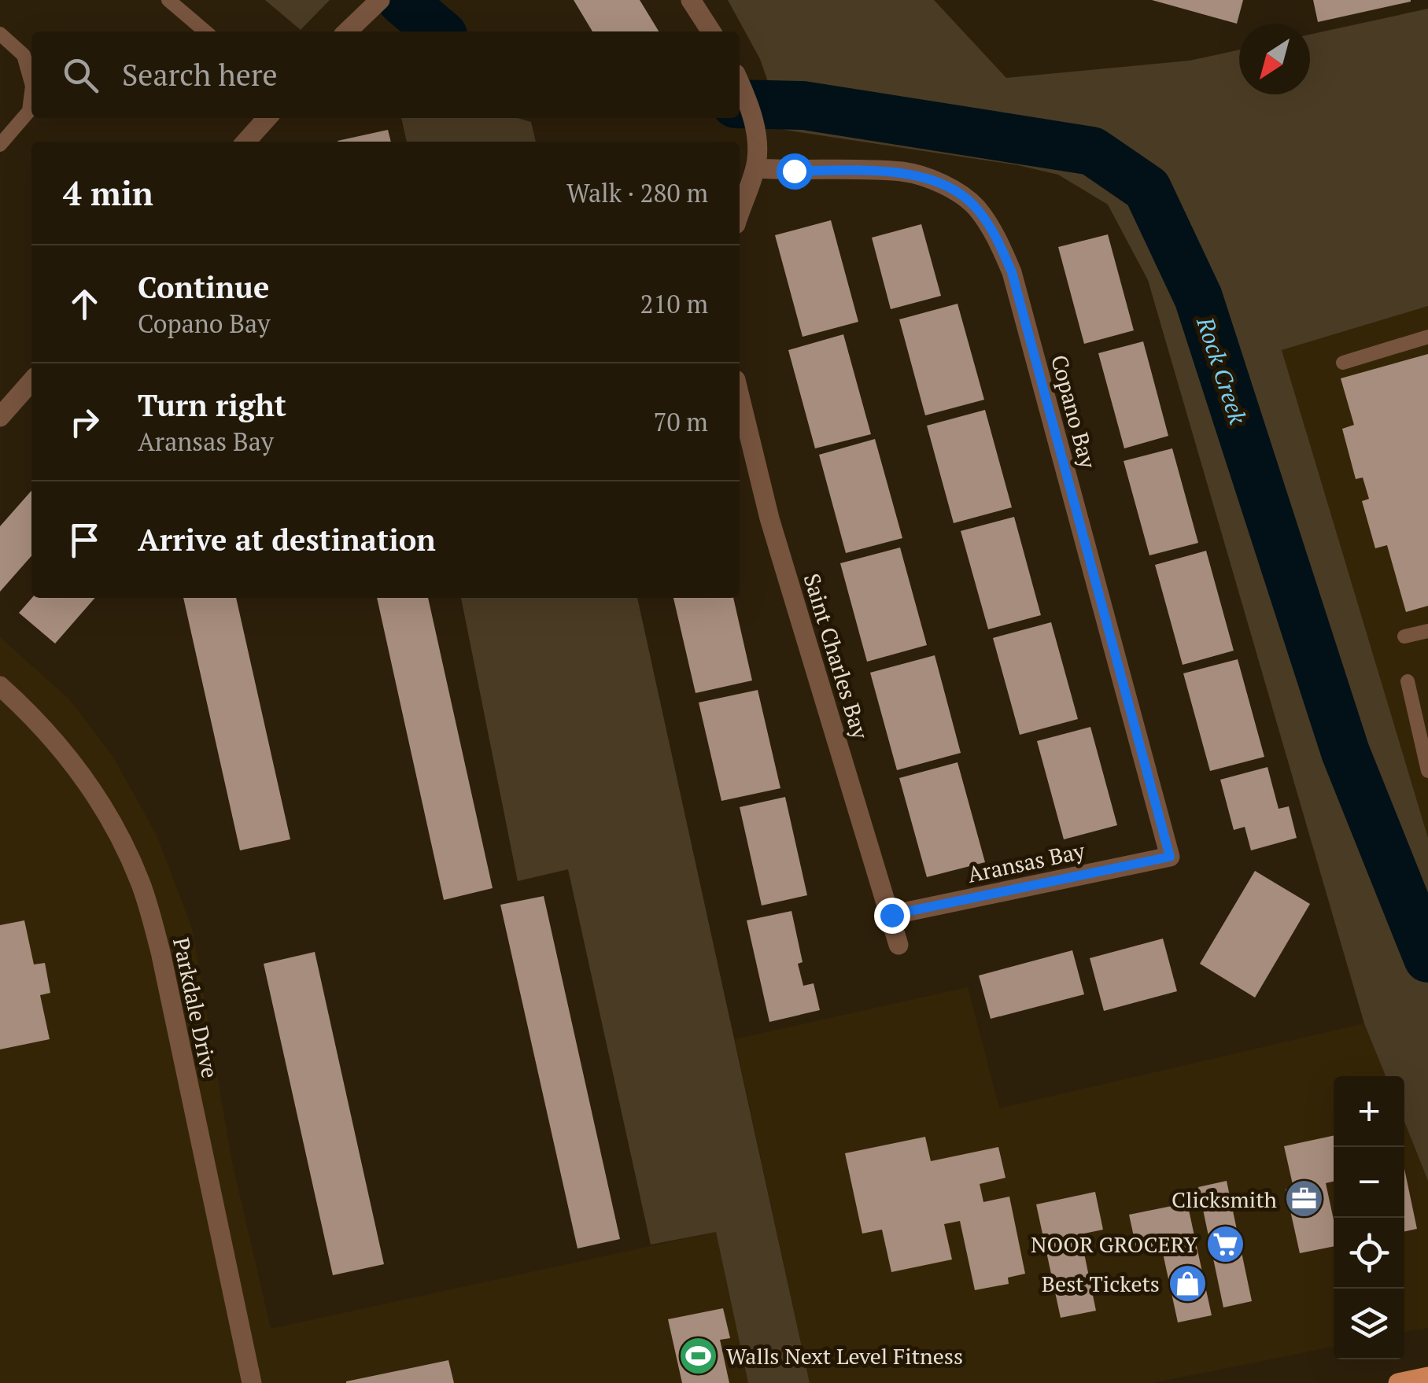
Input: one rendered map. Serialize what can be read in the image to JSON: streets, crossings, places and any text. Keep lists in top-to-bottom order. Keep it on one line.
{"streets":{"street":["Copano Bay","Saint Charles Bay","Aransas Bay","Parkdale Drive"]},"crossings":[["Copano Bay","Aransas Bay"],["Saint Charles Bay","Aransas Bay"]],"water":["Rock Creek"],"places":{"office":["Clicksmith"],"supermarket":["NOOR GROCERY"],"shop":["Best Tickets"],"sports":["Walls Next Level Fitness"]},"north":"bottom left","page":{"search":"Search here","heading":["4 min","Walk · 280 m"],"list":[["Continue","Copano Bay","210 m"],["Turn right","Aransas Bay","70 m"],"Arrive at destination"],"map_buttons":["+","−"]}}
